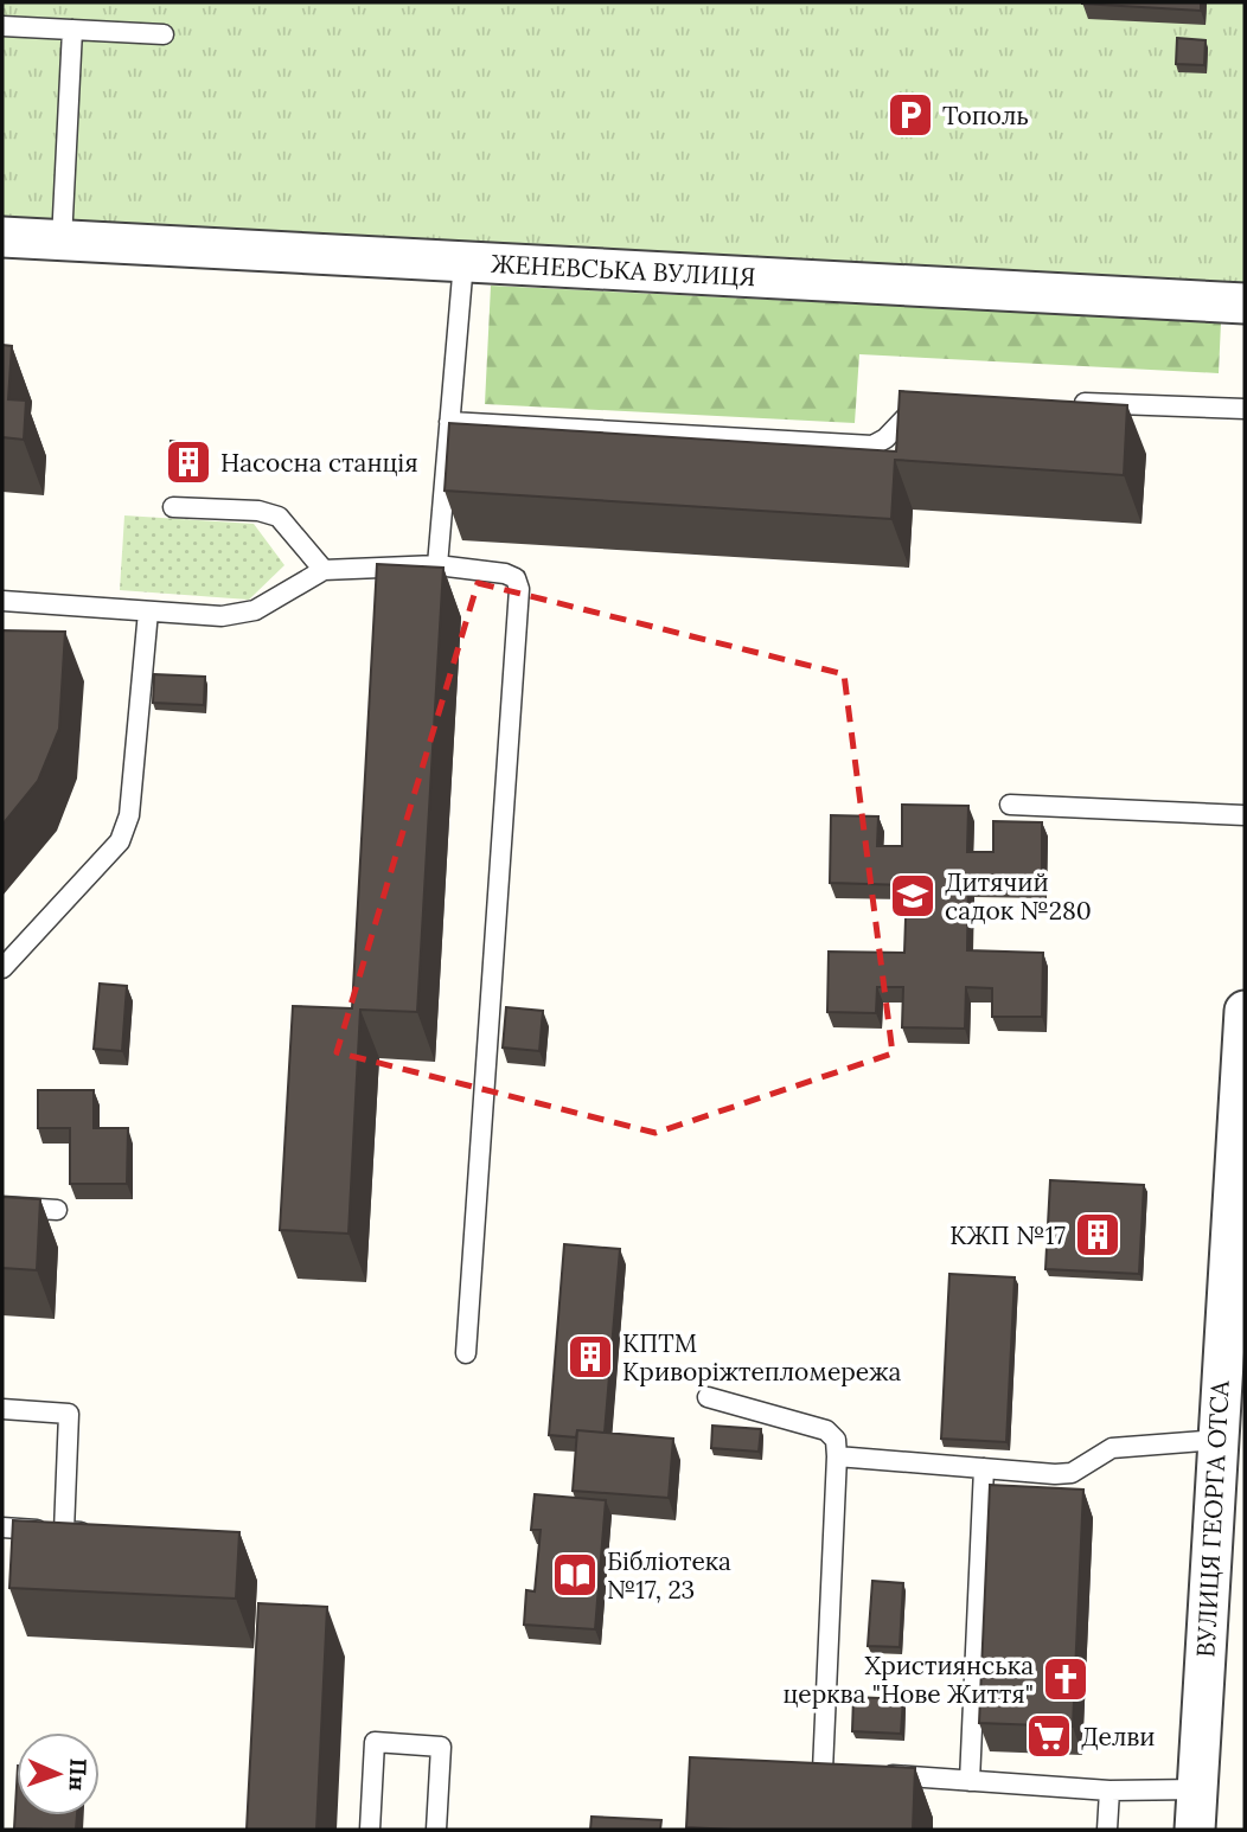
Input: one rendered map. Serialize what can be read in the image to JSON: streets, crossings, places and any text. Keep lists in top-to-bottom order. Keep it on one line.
{"streets":{"street":["ЖЕНЕВСЬКА ВУЛИЦЯ","ВУЛИЦЯ ГЕОРГА ОТСА"]},"places":{"parking":["Тополь"],"building":["Насосна станція","КЖП №17","КПТМ Криворіжтепломережа"],"school or university":["Дитячий садок №280"],"library":["Бібліотека №17, 23"],"church":["Християнська церква \"Нове Життя\""],"supermarket":["Делви"]},"north":"right"}
